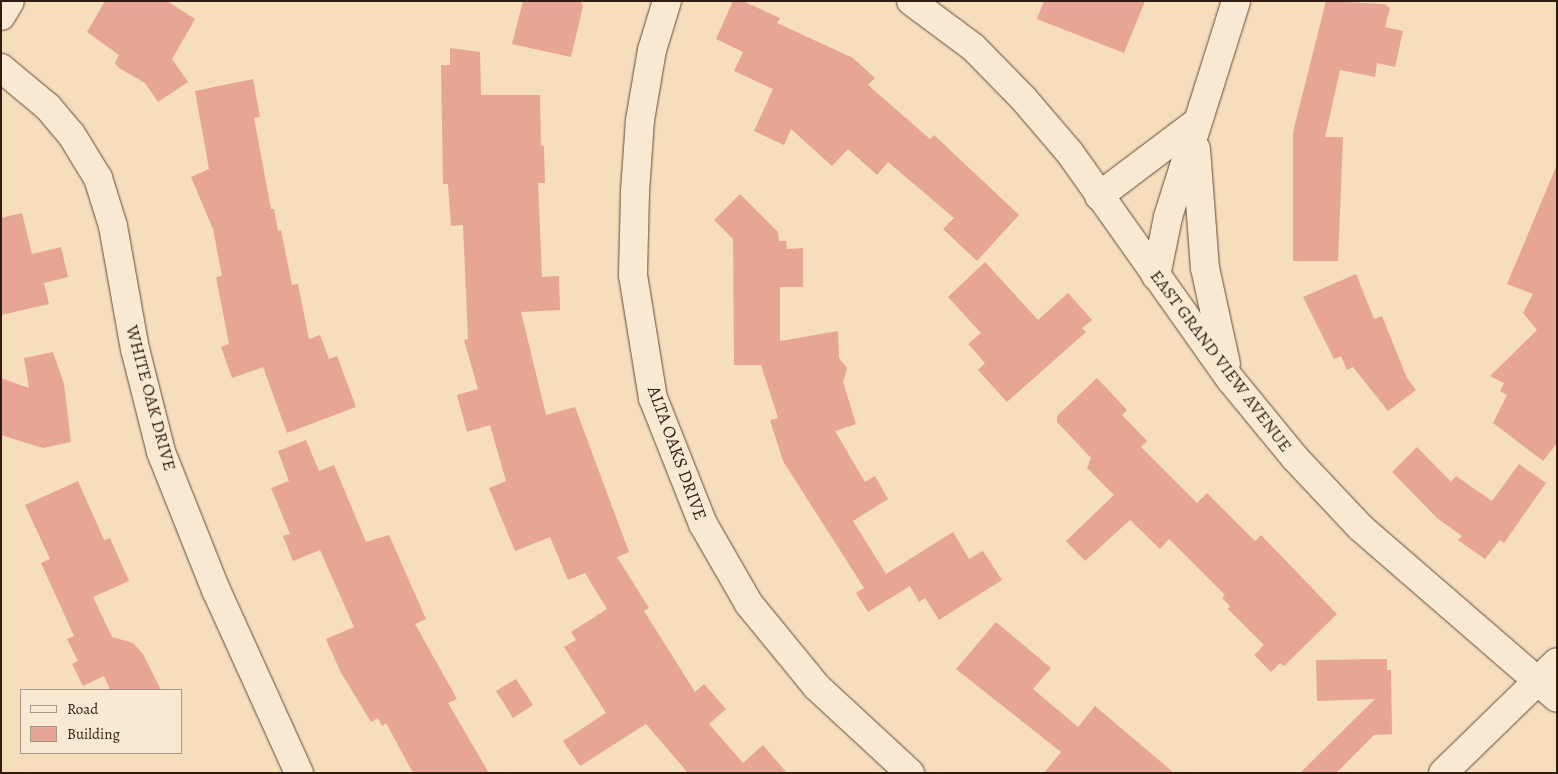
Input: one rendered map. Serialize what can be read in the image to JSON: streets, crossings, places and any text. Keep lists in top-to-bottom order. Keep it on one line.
{"streets":{"street":["EAST GRAND VIEW AVENUE","WHITE OAK DRIVE","ALTA OAKS DRIVE"]},"legend":["Road","Building"]}
